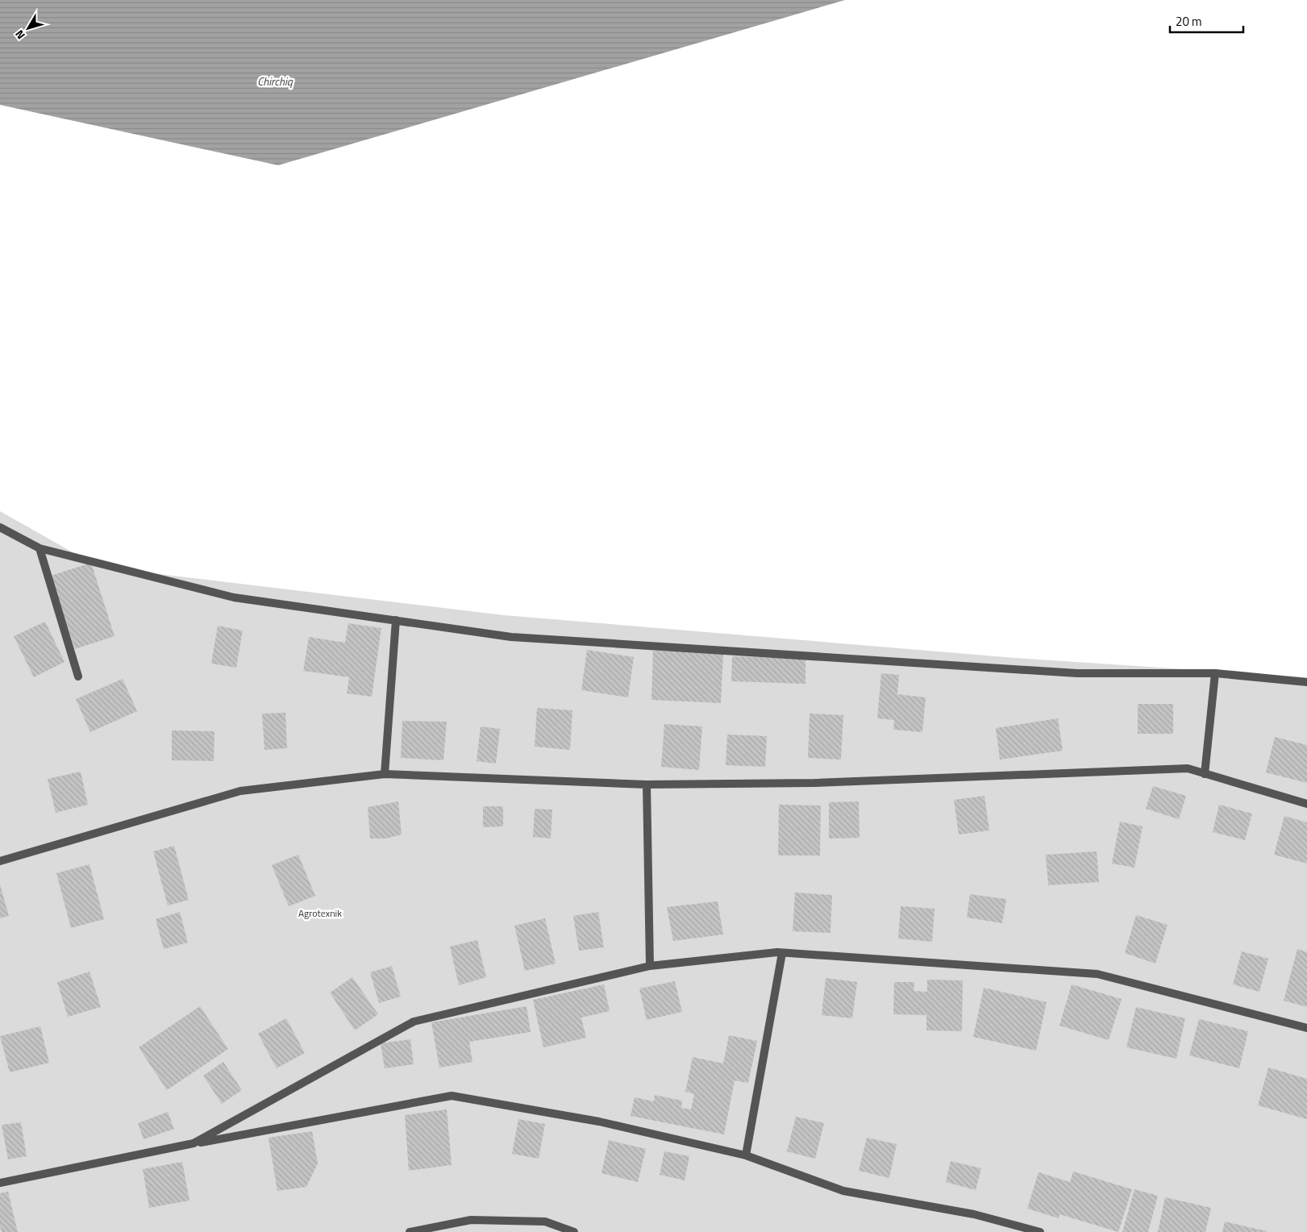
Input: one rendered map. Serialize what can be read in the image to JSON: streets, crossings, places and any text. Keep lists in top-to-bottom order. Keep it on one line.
{"water":["Chirchiq"],"parks":["Agrotexnik"],"scale_bar":"20 m","north":"bottom left"}
